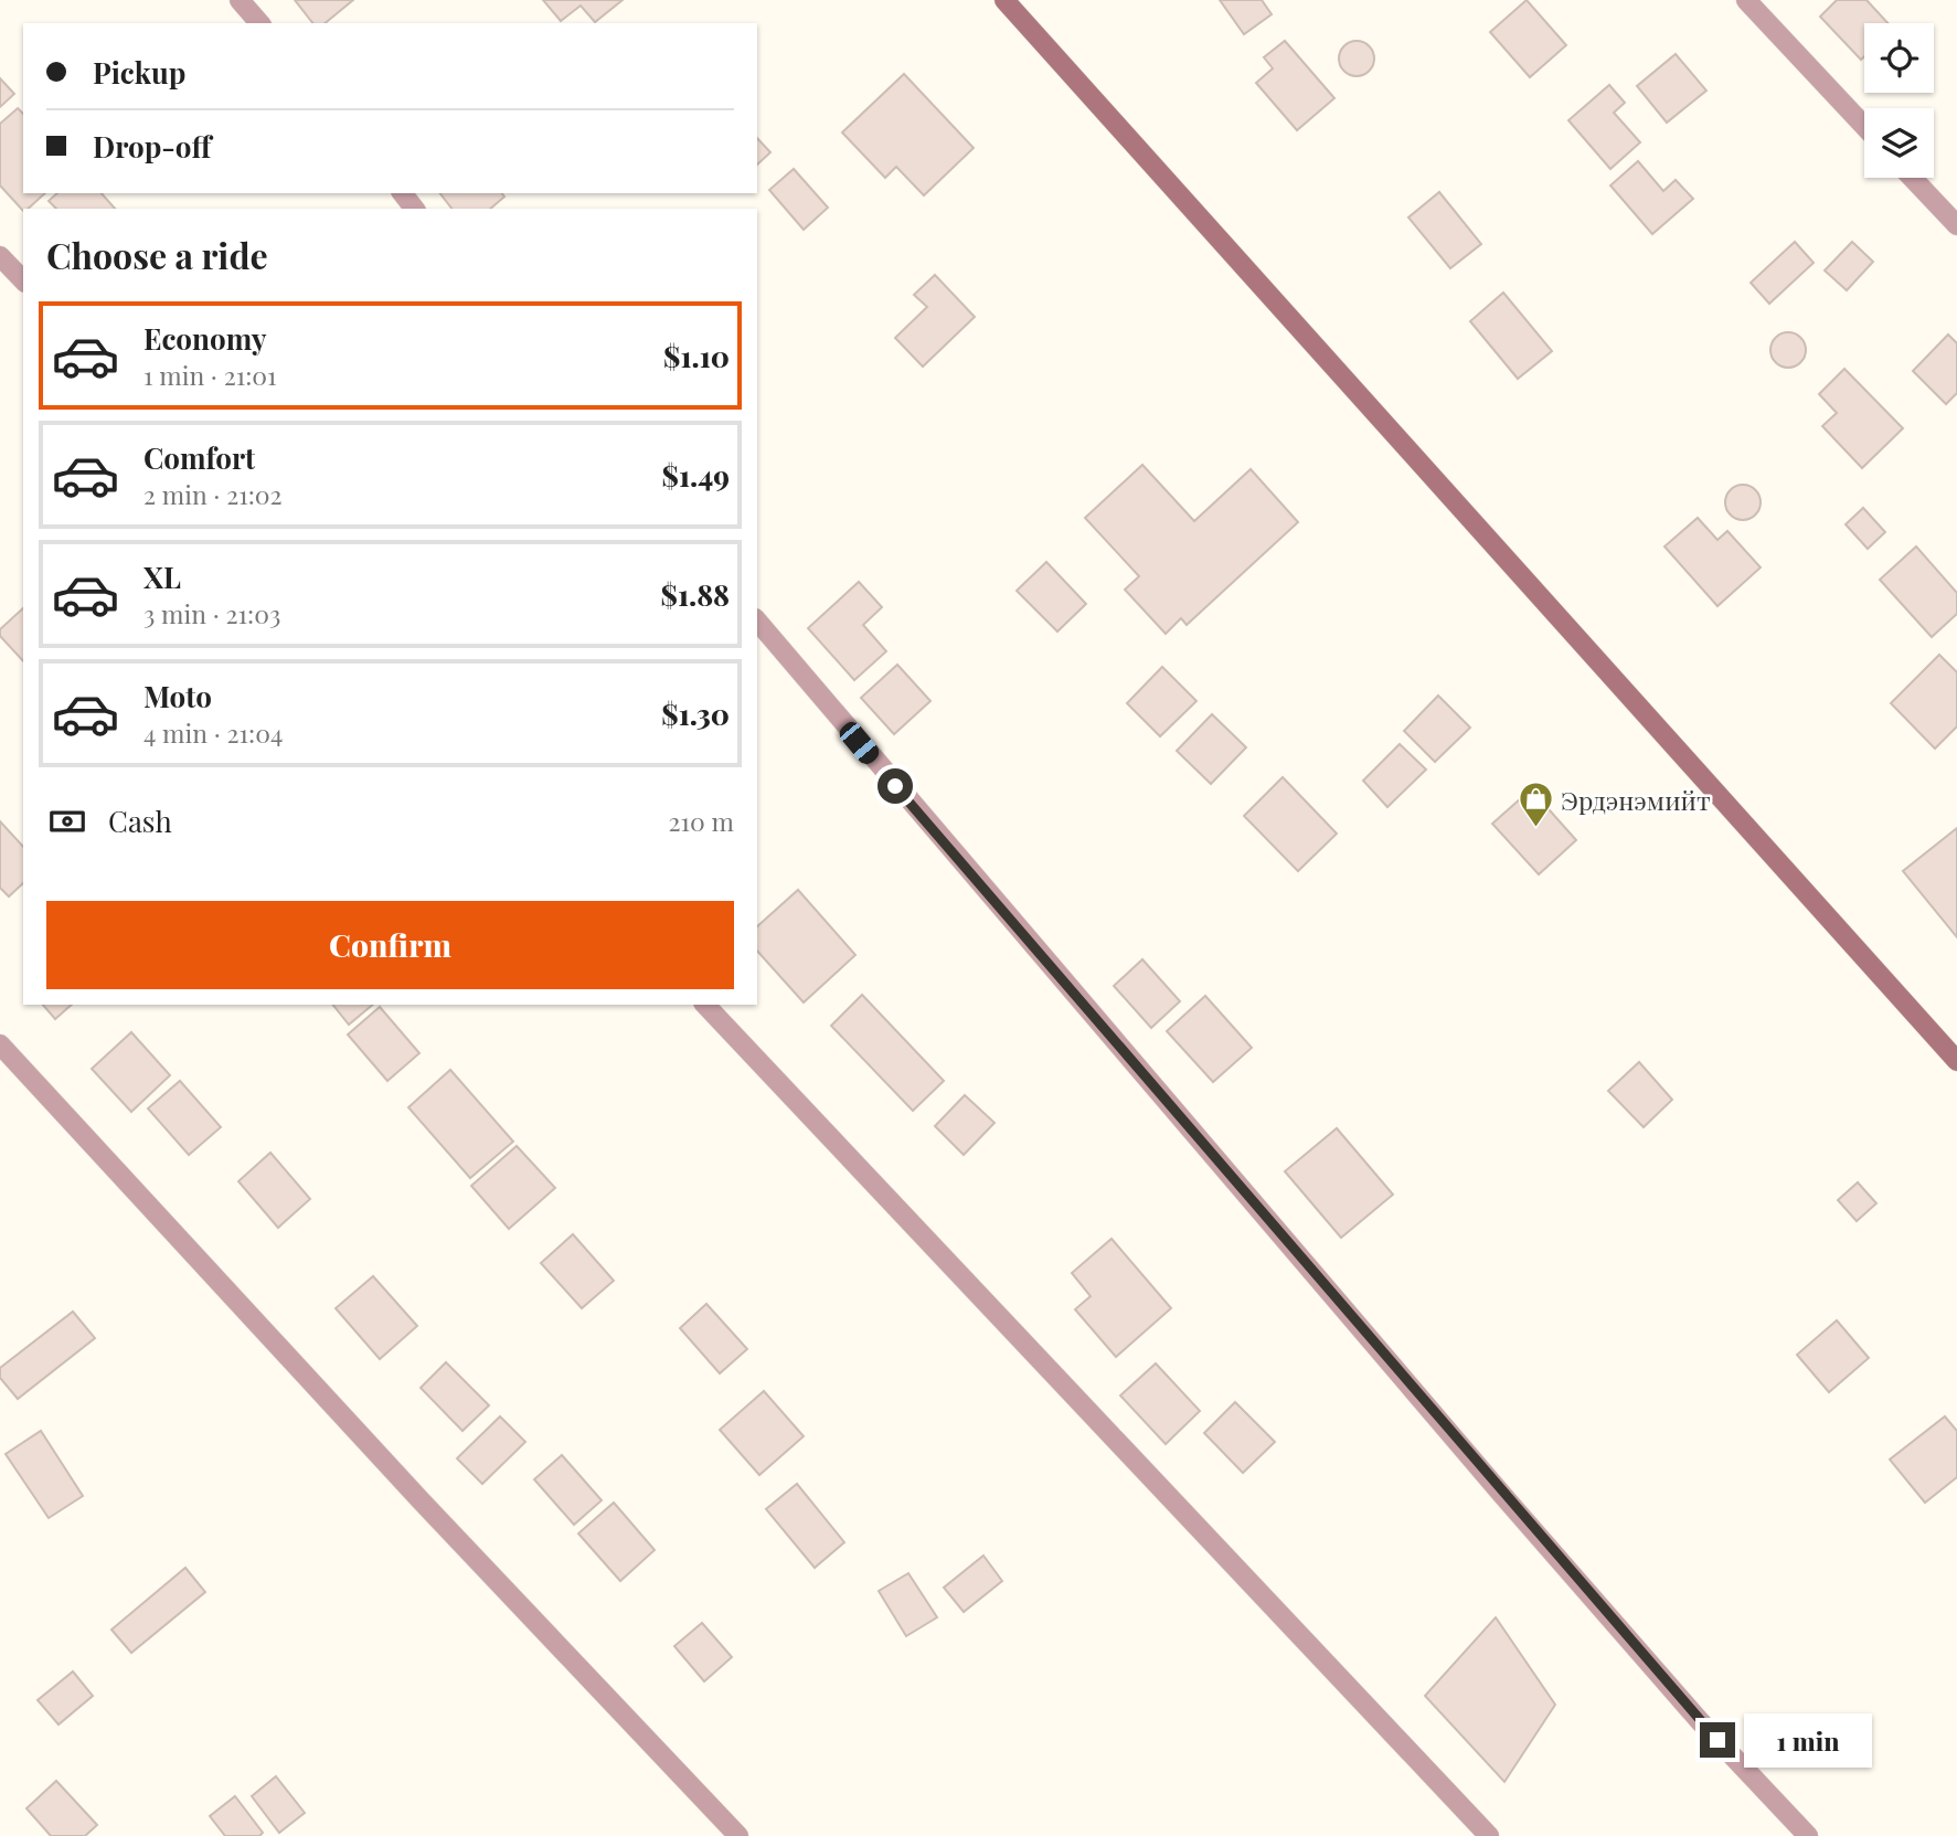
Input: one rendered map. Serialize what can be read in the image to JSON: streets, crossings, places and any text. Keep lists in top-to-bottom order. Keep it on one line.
{"places":{"shop":["Эрдэнэмийт"]},"page":{"banner":["Pickup","Drop-off"],"heading":"Choose a ride","list":[{"name":"Economy","note":"1 min · 21:01","value":"$1.10"},{"name":"Comfort","note":"2 min · 21:02","value":"$1.49"},{"name":"XL","note":"3 min · 21:03","value":"$1.88"},{"name":"Moto","note":"4 min · 21:04","value":"$1.30"}],"pay":["Cash","210 m"],"buttons":"Confirm","bubble":"1 min"}}
